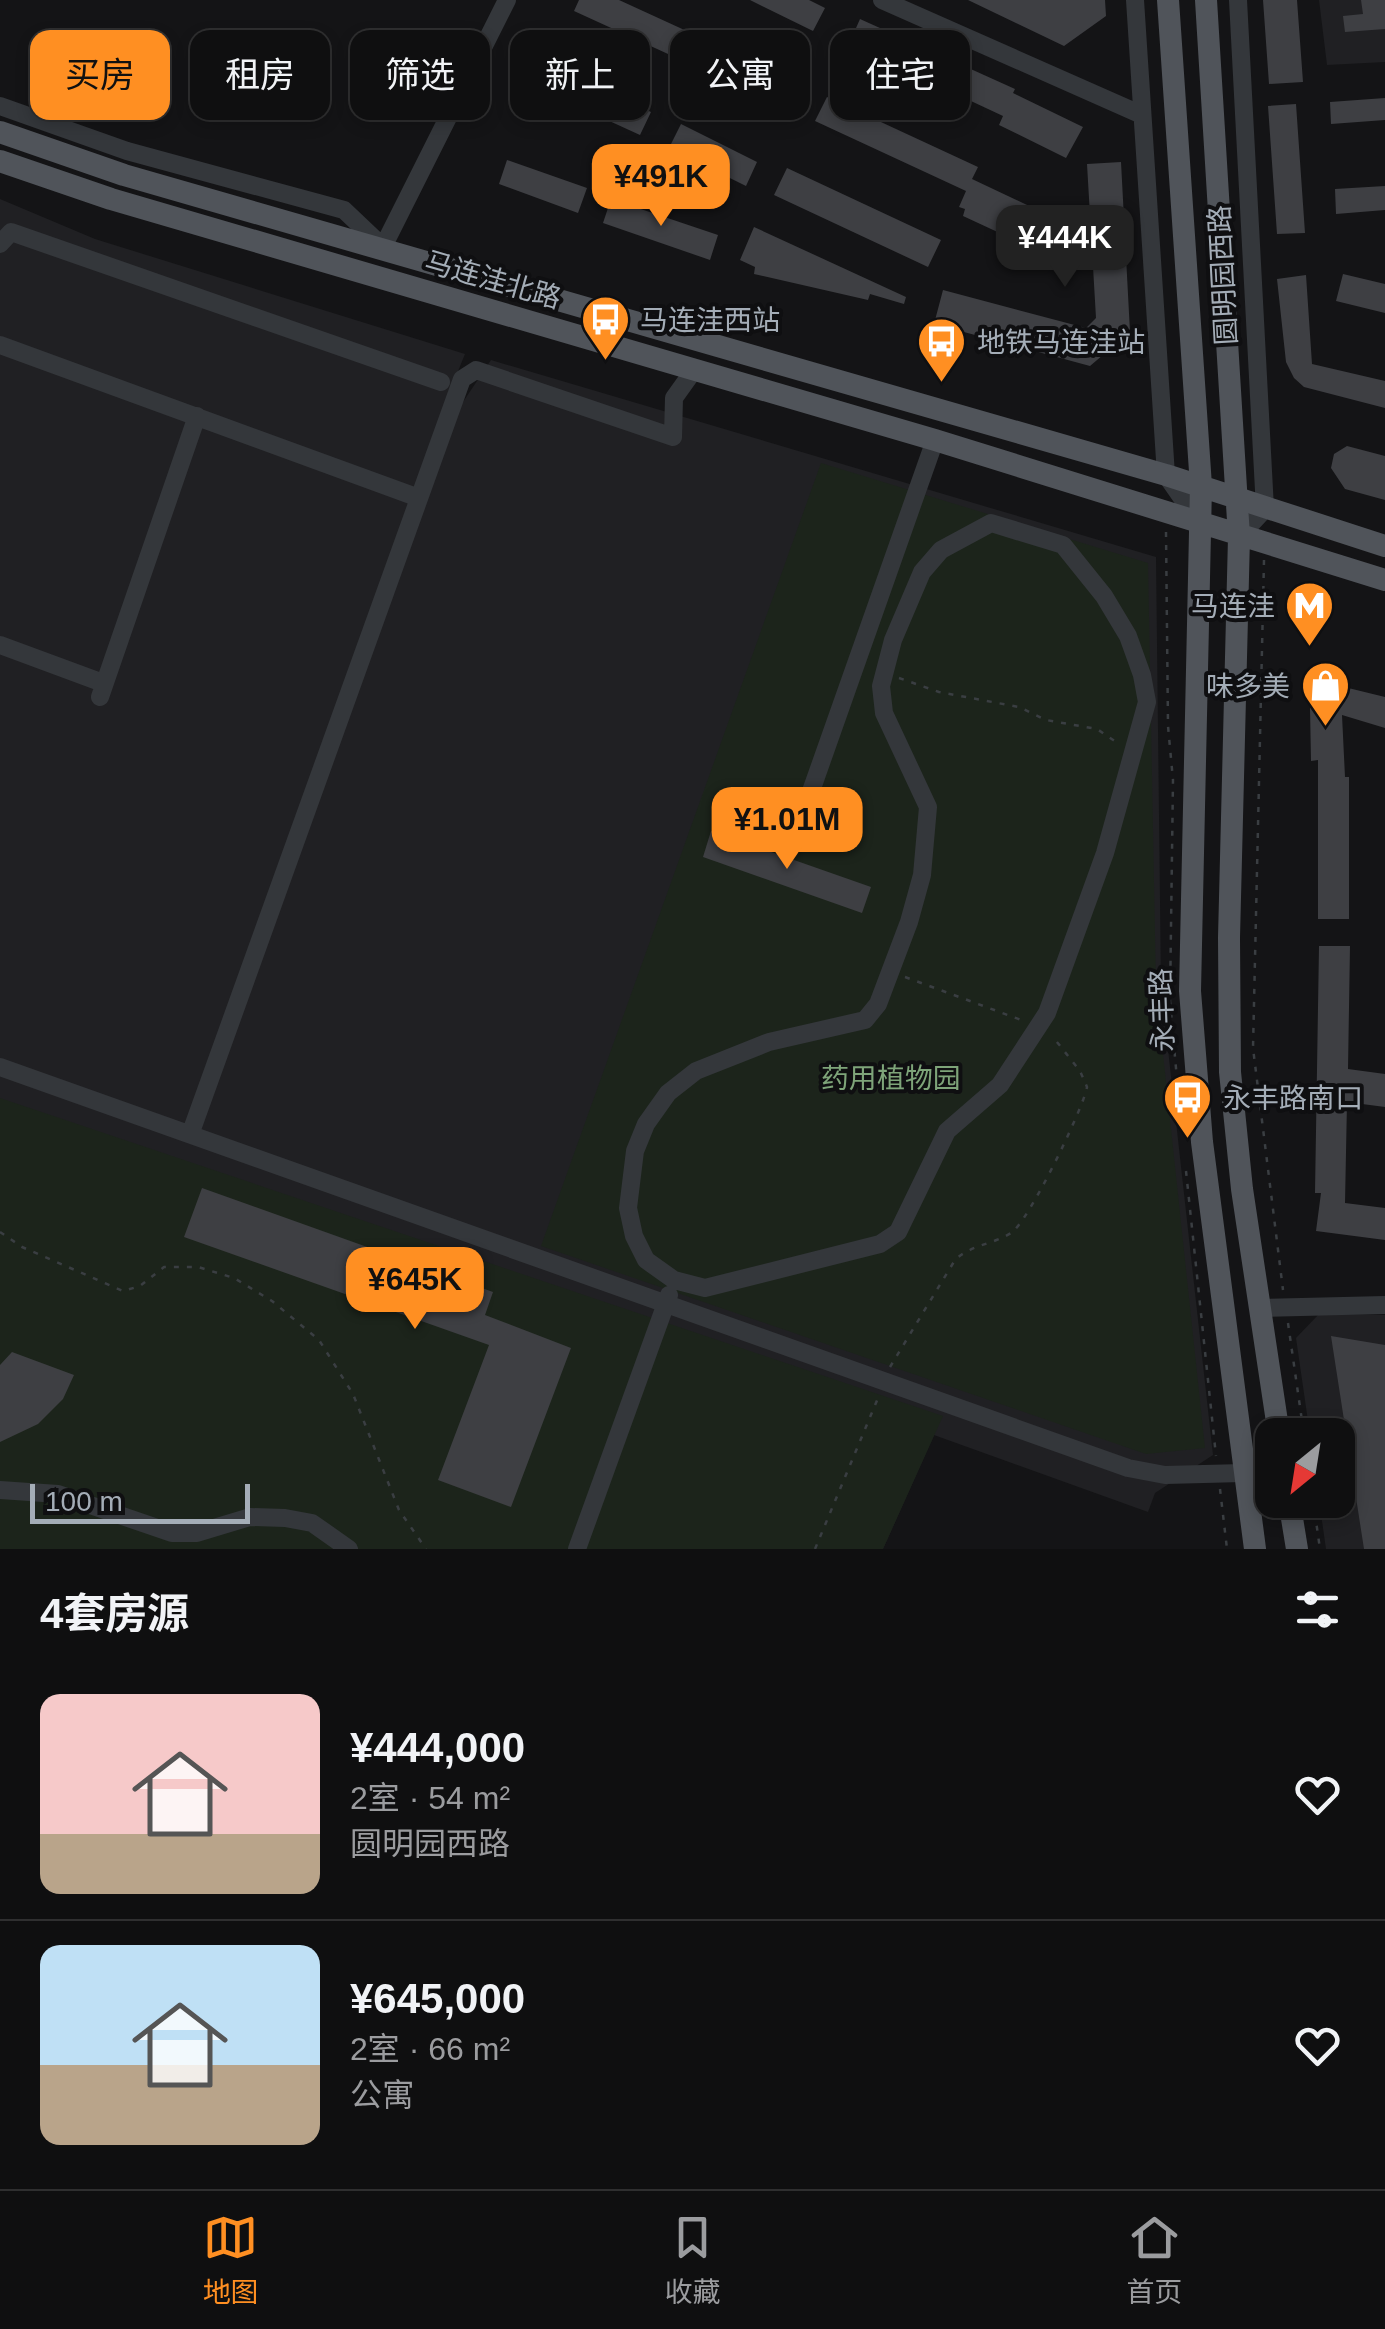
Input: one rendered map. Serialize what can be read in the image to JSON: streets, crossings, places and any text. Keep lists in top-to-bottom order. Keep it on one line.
{"streets":{"main road":["圆明园西路","马连洼北路","永丰路"]},"crossings":[["圆明园西路","马连洼北路"],["圆明园西路","永丰路"],["马连洼北路","永丰路"]],"parks":["药用植物园"],"places":{"bus stop":["马连洼西站","地铁马连洼站","永丰路南口"],"metro station":["马连洼"],"shop":["味多美"]},"scale_bar":"100 m","north":"bottom left","page":{"chip":["买房","租房","筛选","新上","公寓","住宅"],"price":["¥491K","¥444K","¥1.01M","¥645K"],"scale":"100 m","heading":"4套房源","list":[{"name":"¥444,000","note":"2室 · 54 m² · 圆明园西路"},{"name":"¥645,000","note":"2室 · 66 m² · 公寓"}],"tabs":["地图","收藏","首页"]}}
